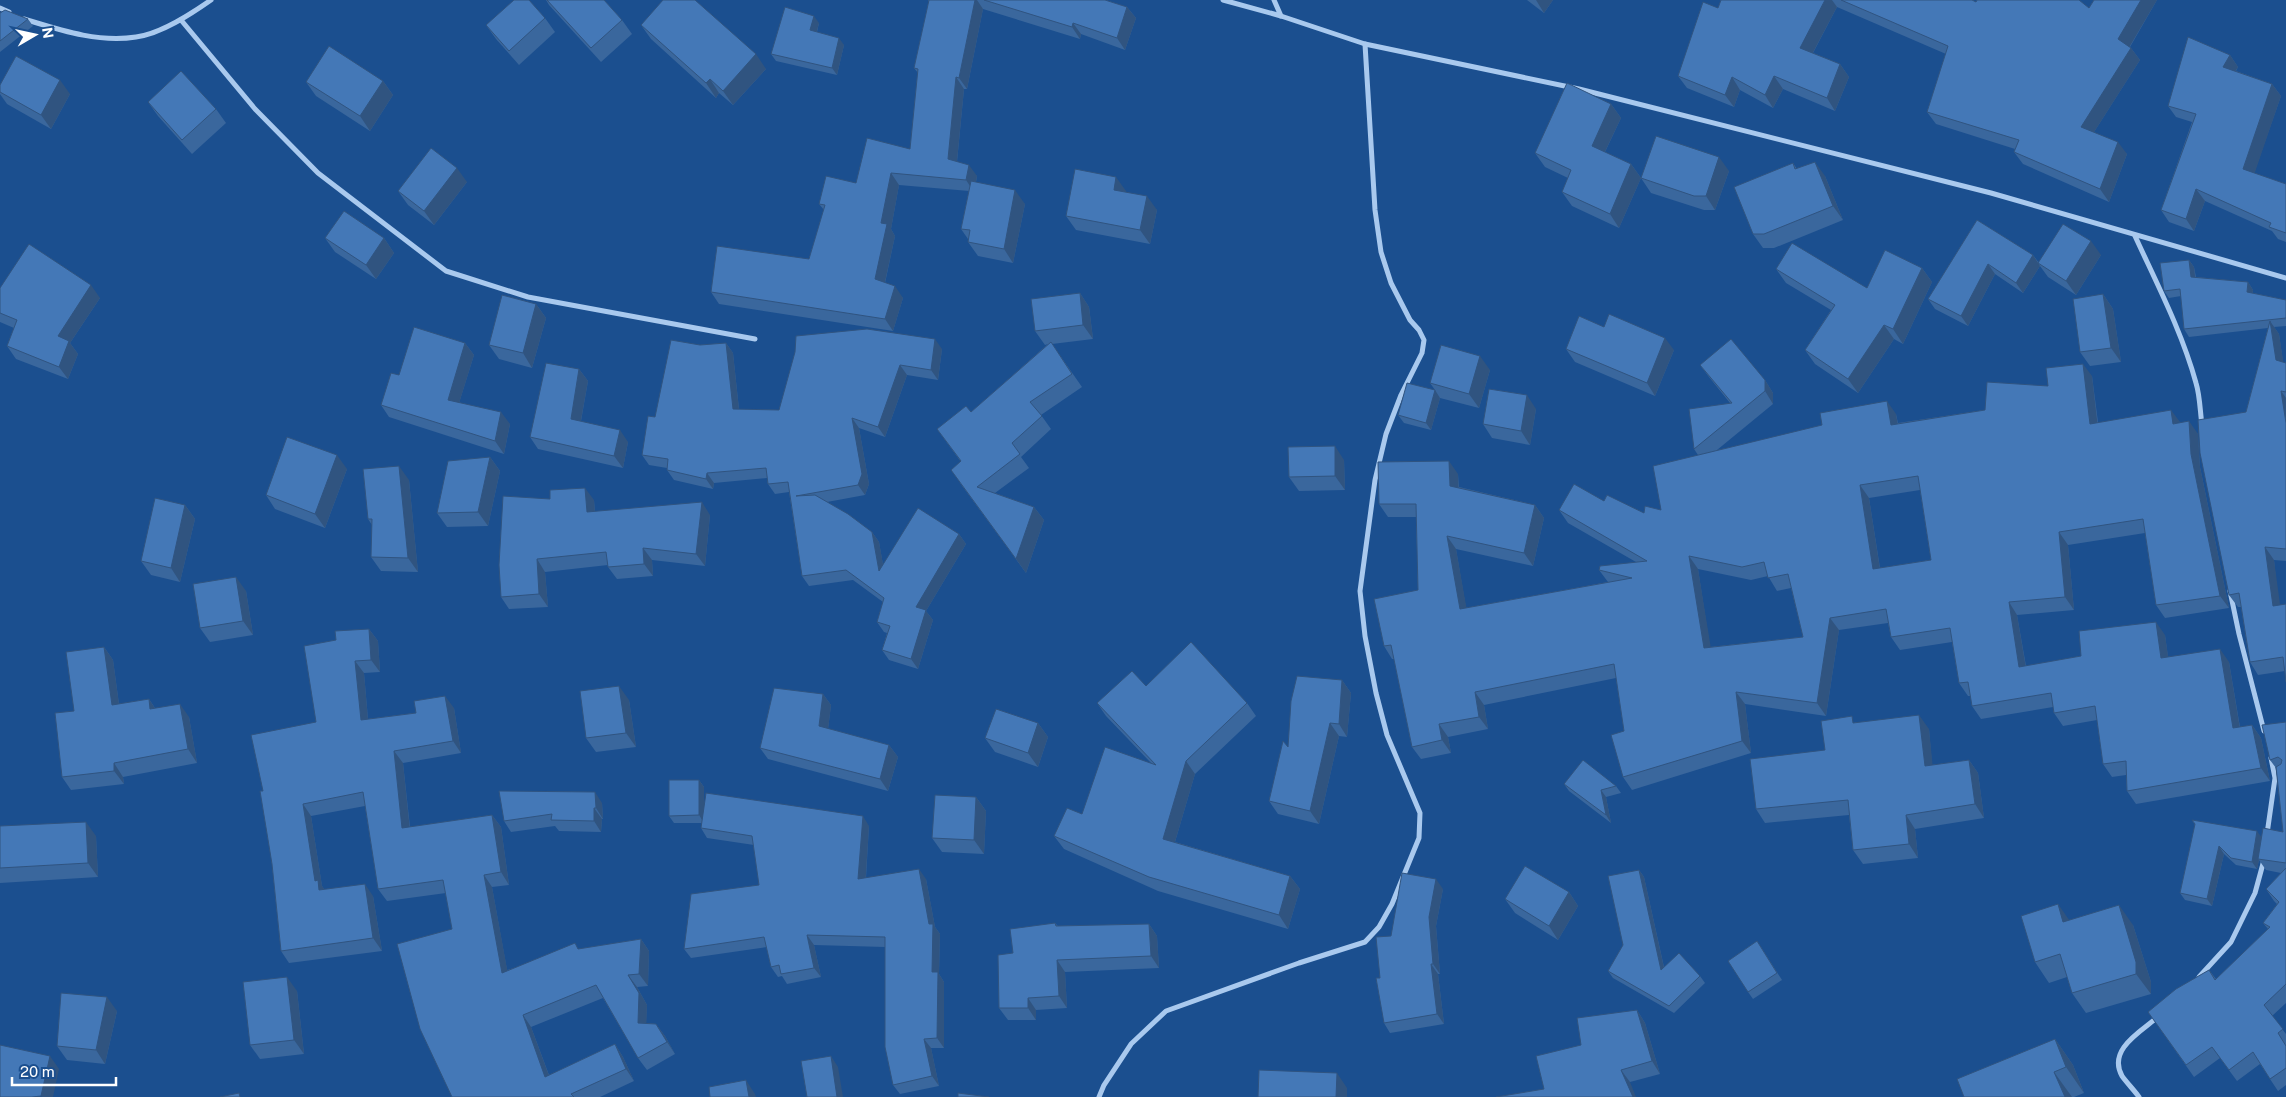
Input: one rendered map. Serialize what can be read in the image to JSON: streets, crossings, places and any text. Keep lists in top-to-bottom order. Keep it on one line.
{"scale_bar":"20 m","north":"right"}
